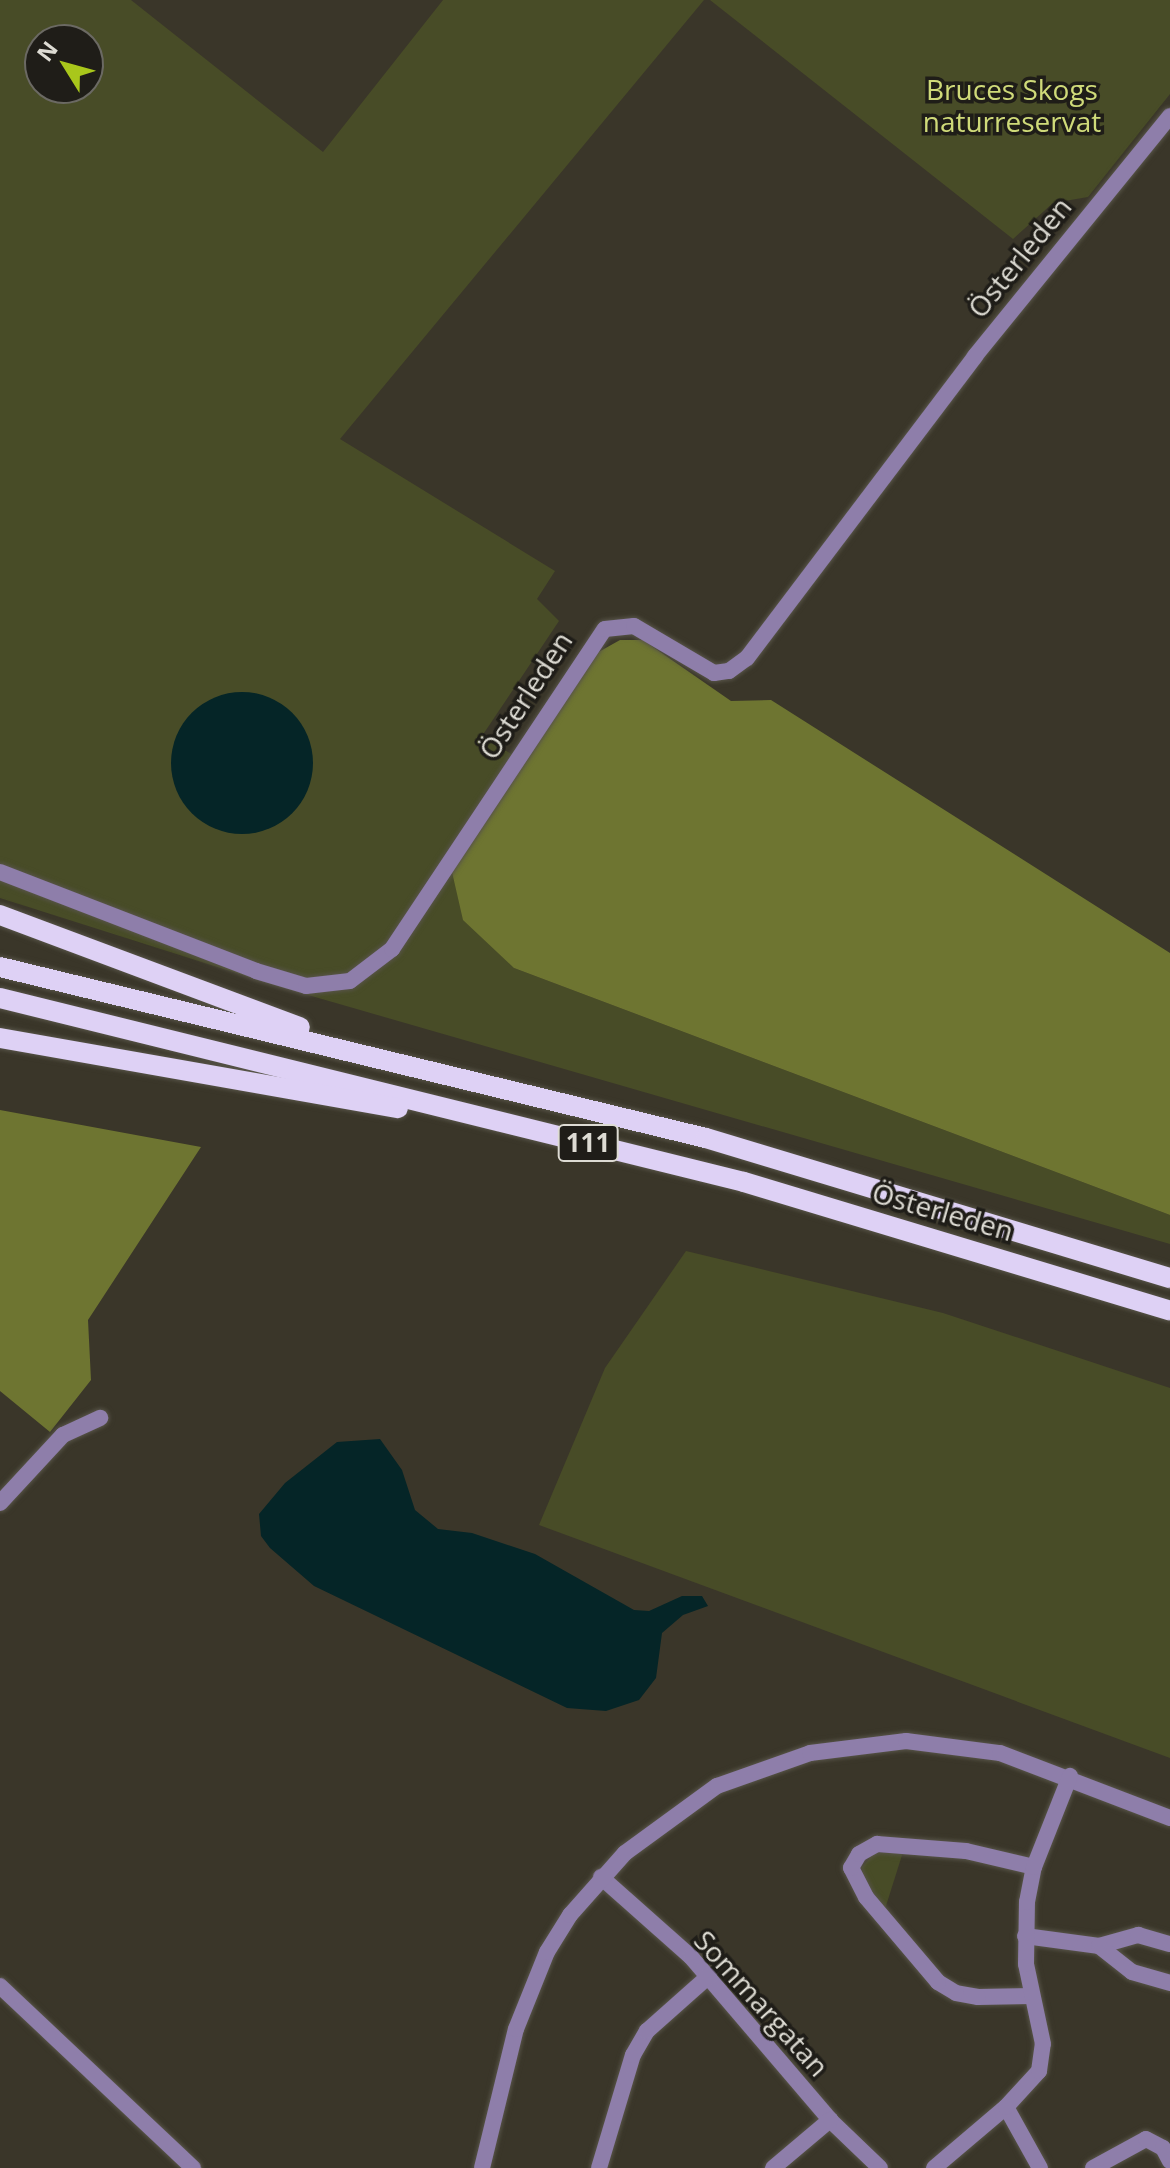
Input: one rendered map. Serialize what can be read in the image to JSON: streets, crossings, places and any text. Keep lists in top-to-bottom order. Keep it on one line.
{"streets":{"main road":["Österleden","111"],"street":["Sommargatan"]},"parks":["Bruces Skogs naturreservat"],"north":"top left"}
